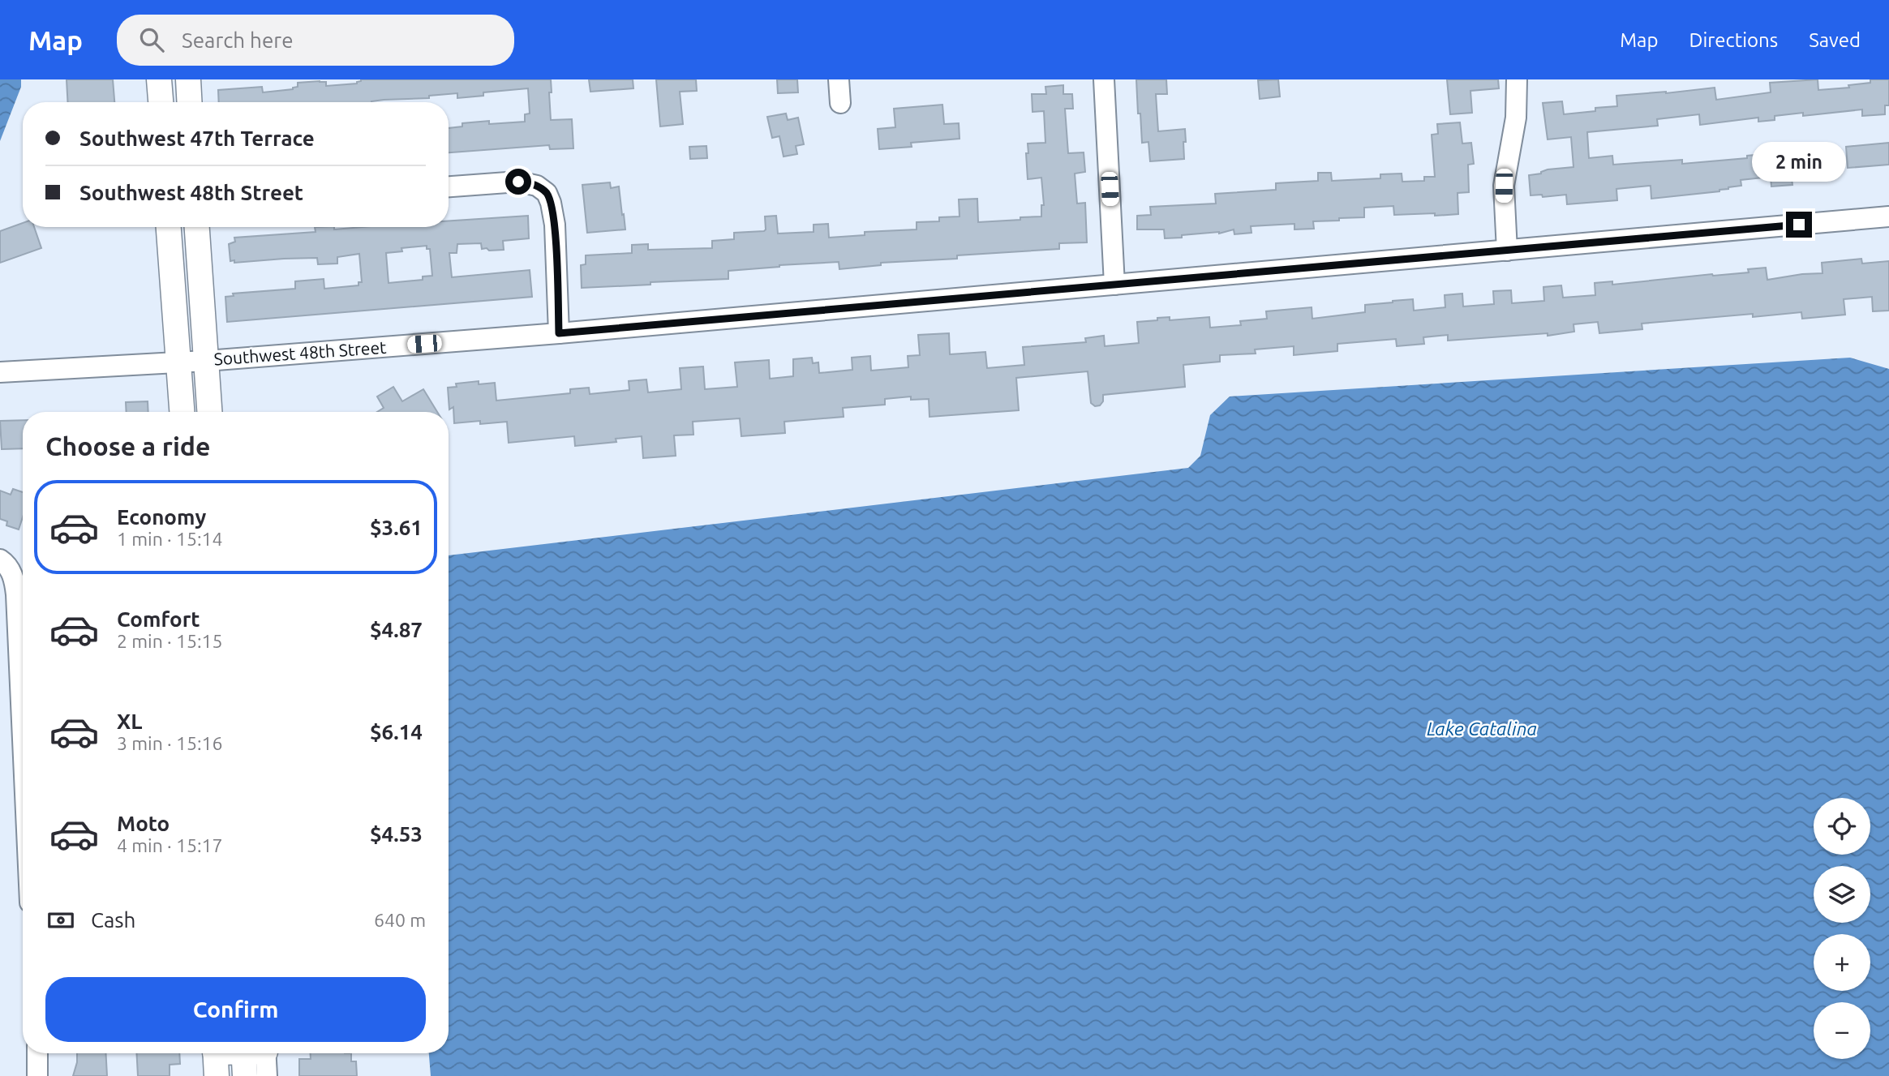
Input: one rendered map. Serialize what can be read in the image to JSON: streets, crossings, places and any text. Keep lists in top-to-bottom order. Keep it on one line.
{"streets":{"street":["Southwest 48th Street"]},"water":["Lake Catalina"],"page":{"header":"Map","search":"Search here","nav":["Map","Directions","Saved"],"banner":["Southwest 47th Terrace","Southwest 48th Street"],"bubble":"2 min","heading":"Choose a ride","list":[{"name":"Economy","note":"1 min · 15:14","value":"$3.61"},{"name":"Comfort","note":"2 min · 15:15","value":"$4.87"},{"name":"XL","note":"3 min · 15:16","value":"$6.14"},{"name":"Moto","note":"4 min · 15:17","value":"$4.53"}],"map_buttons":["+","−"],"pay":["Cash","640 m"],"buttons":"Confirm"}}
